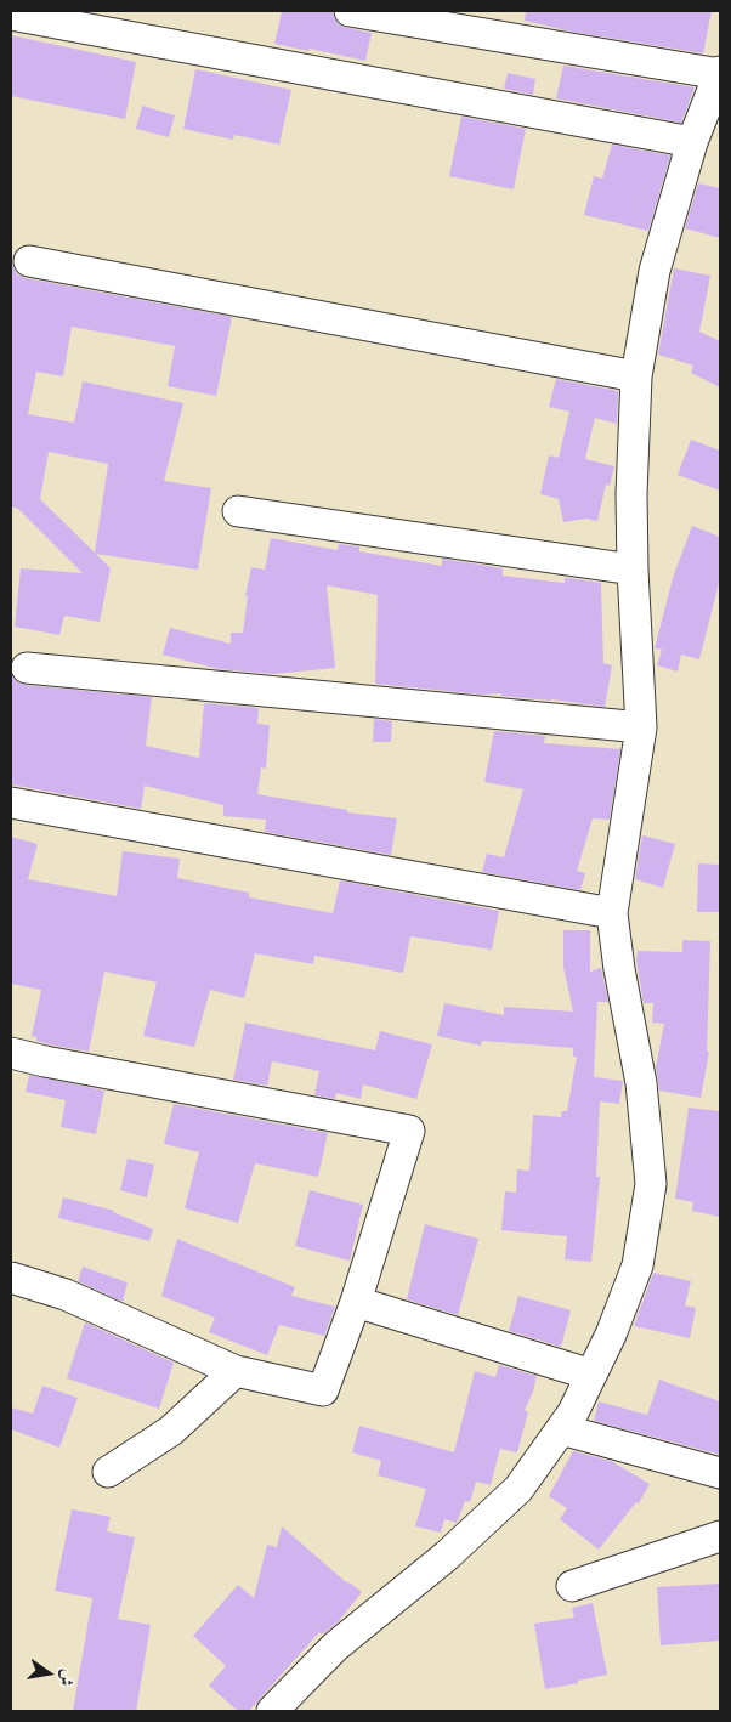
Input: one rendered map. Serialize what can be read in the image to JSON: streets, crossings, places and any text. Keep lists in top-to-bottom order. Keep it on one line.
{"north":"right"}
